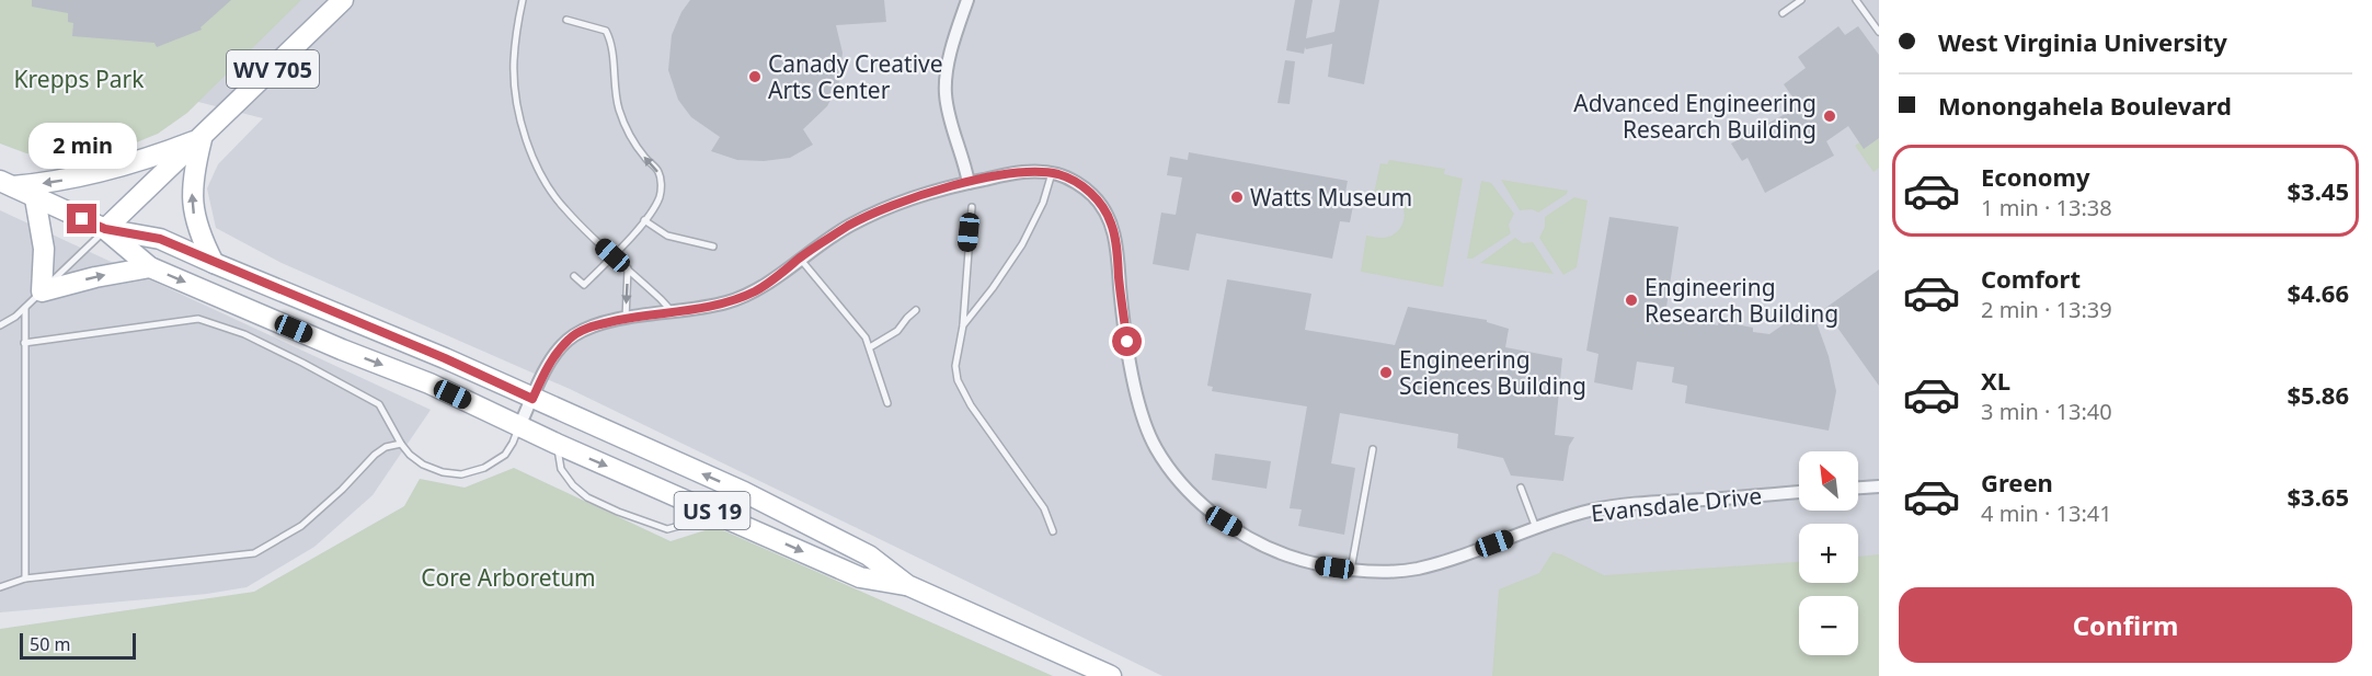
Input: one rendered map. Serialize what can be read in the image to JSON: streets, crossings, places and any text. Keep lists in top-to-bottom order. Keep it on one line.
{"streets":{"main road":["WV 705","US 19"],"street":["Evansdale Drive"]},"crossings":[["WV 705","US 19"],["Evansdale Drive","US 19"]],"parks":["Krepps Park","Core Arboretum"],"places":["Canady Creative Arts Center","Advanced Engineering Research Building","Watts Museum","Engineering Research Building","Engineering Sciences Building"],"scale_bar":"50 m","north":"top left","page":{"banner":["West Virginia University","Monongahela Boulevard"],"bubble":"2 min","list":[{"name":"Economy","note":"1 min · 13:38","value":"$3.45"},{"name":"Comfort","note":"2 min · 13:39","value":"$4.66"},{"name":"XL","note":"3 min · 13:40","value":"$5.86"},{"name":"Green","note":"4 min · 13:41","value":"$3.65"}],"map_buttons":["+","−"],"buttons":"Confirm","scale":"50 m"}}
